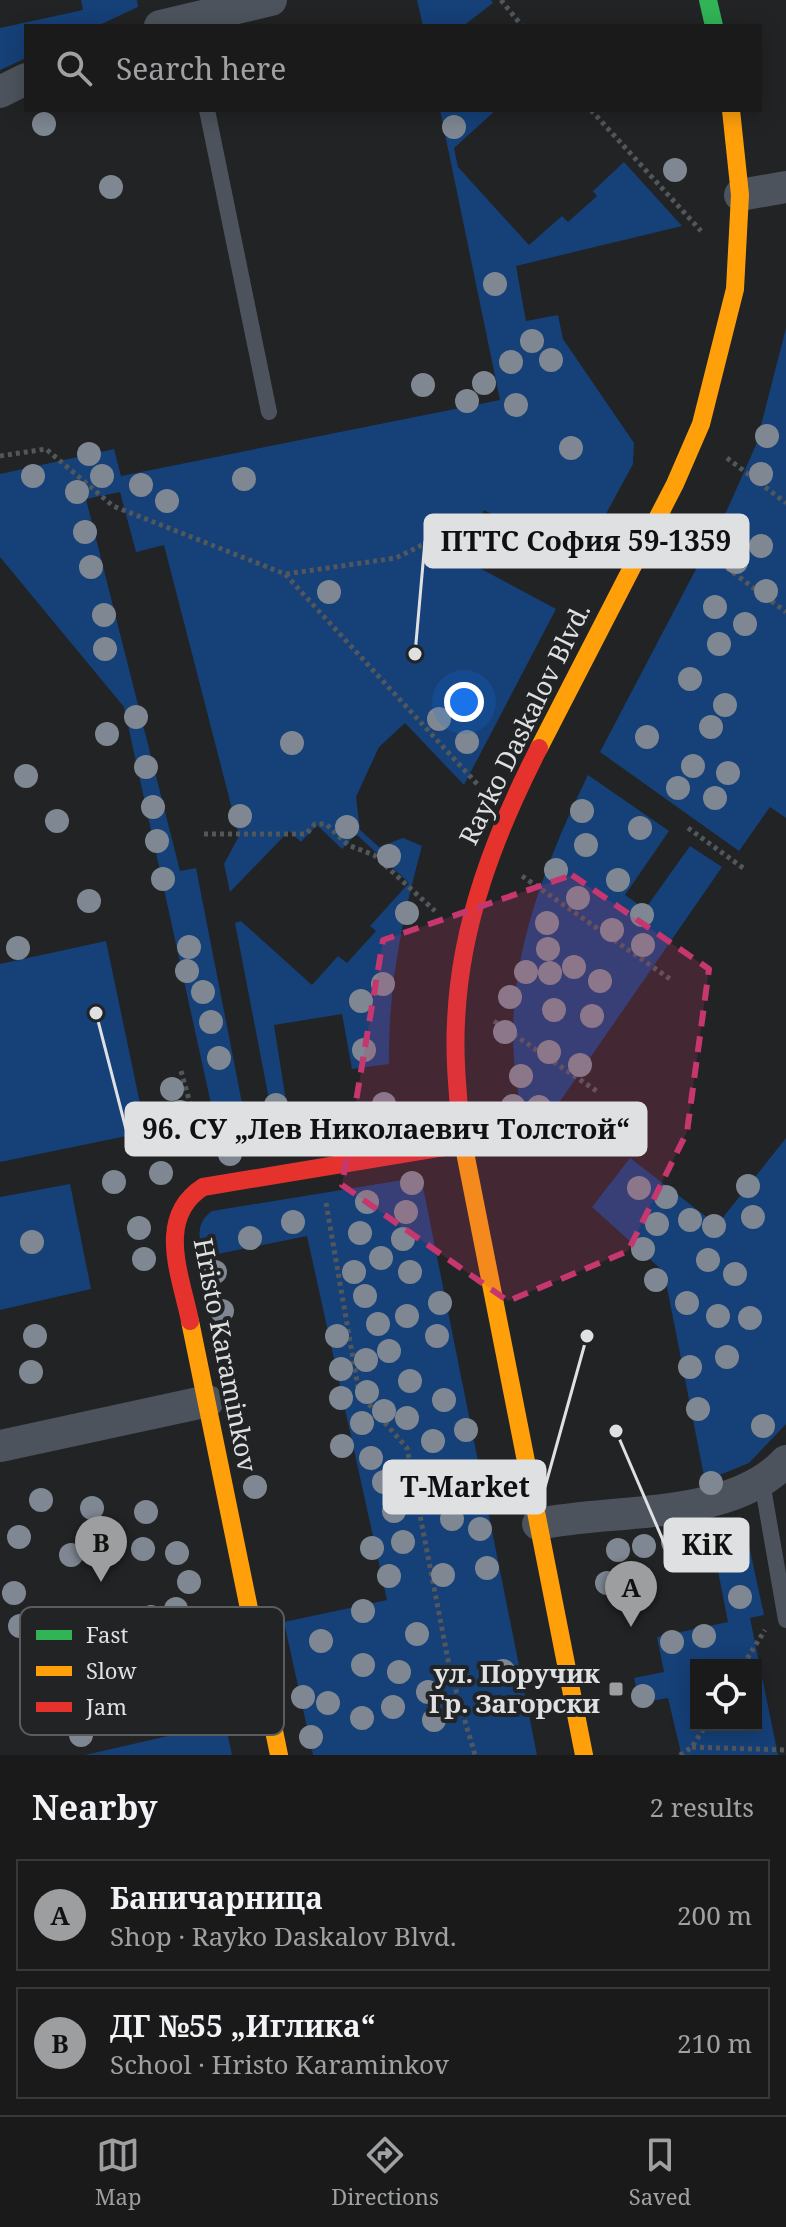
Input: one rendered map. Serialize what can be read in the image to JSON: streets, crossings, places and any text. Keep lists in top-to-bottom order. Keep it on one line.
{"streets":{"street":["Rayko Daskalov Blvd.","Hristo Karaminkov"]},"crossings":[["Rayko Daskalov Blvd.","Hristo Karaminkov"]],"places":{"other":["ПТТС София 59-1359","96. СУ „Лев Николаевич Толстой“","T-Market","KiK"],"transit":["ул. Поручик Гр. Загорски"]},"legend":["Fast","Slow","Jam"],"page":{"search":"Search here","pins":["B","A"],"heading":["Nearby","2 results"],"list":[{"mark":"A","name":"Баничарница","note":"Shop · Rayko Daskalov Blvd.","value":"200 m"},{"mark":"B","name":"ДГ №55 „Иглика“","note":"School · Hristo Karaminkov","value":"210 m"}],"nav":["Map","Directions","Saved"]}}
